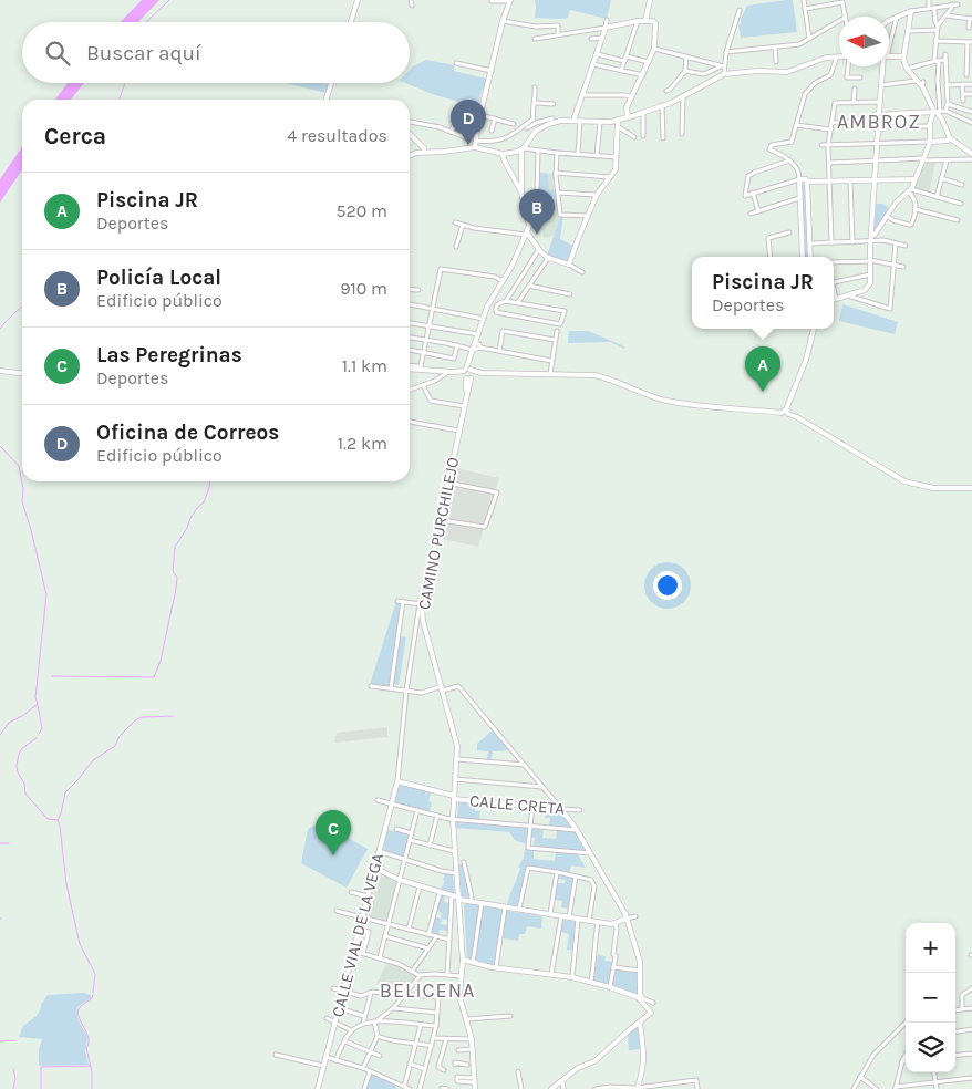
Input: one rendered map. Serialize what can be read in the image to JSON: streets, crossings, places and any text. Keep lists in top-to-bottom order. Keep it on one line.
{"streets":{"street":["CAMINO PURCHILEJO","CALLE CRETA","CALLE VIAL DE LA VEGA"]},"crossings":[["CAMINO PURCHILEJO","CALLE CRETA"],["CALLE CRETA","CALLE VIAL DE LA VEGA"]],"districts":["AMBROZ","BELICENA"],"north":"left","page":{"search":"Buscar aquí","pins":["D","B","A","C"],"heading":["Cerca","4 resultados"],"list":[{"mark":"A","name":"Piscina JR","note":"Deportes","value":"520 m"},{"mark":"B","name":"Policía Local","note":"Edificio público","value":"910 m"},{"mark":"C","name":"Las Peregrinas","note":"Deportes","value":"1.1 km"},{"mark":"D","name":"Oficina de Correos","note":"Edificio público","value":"1.2 km"}],"popup":["Piscina JR","Deportes"],"map_buttons":["+","−"]}}
